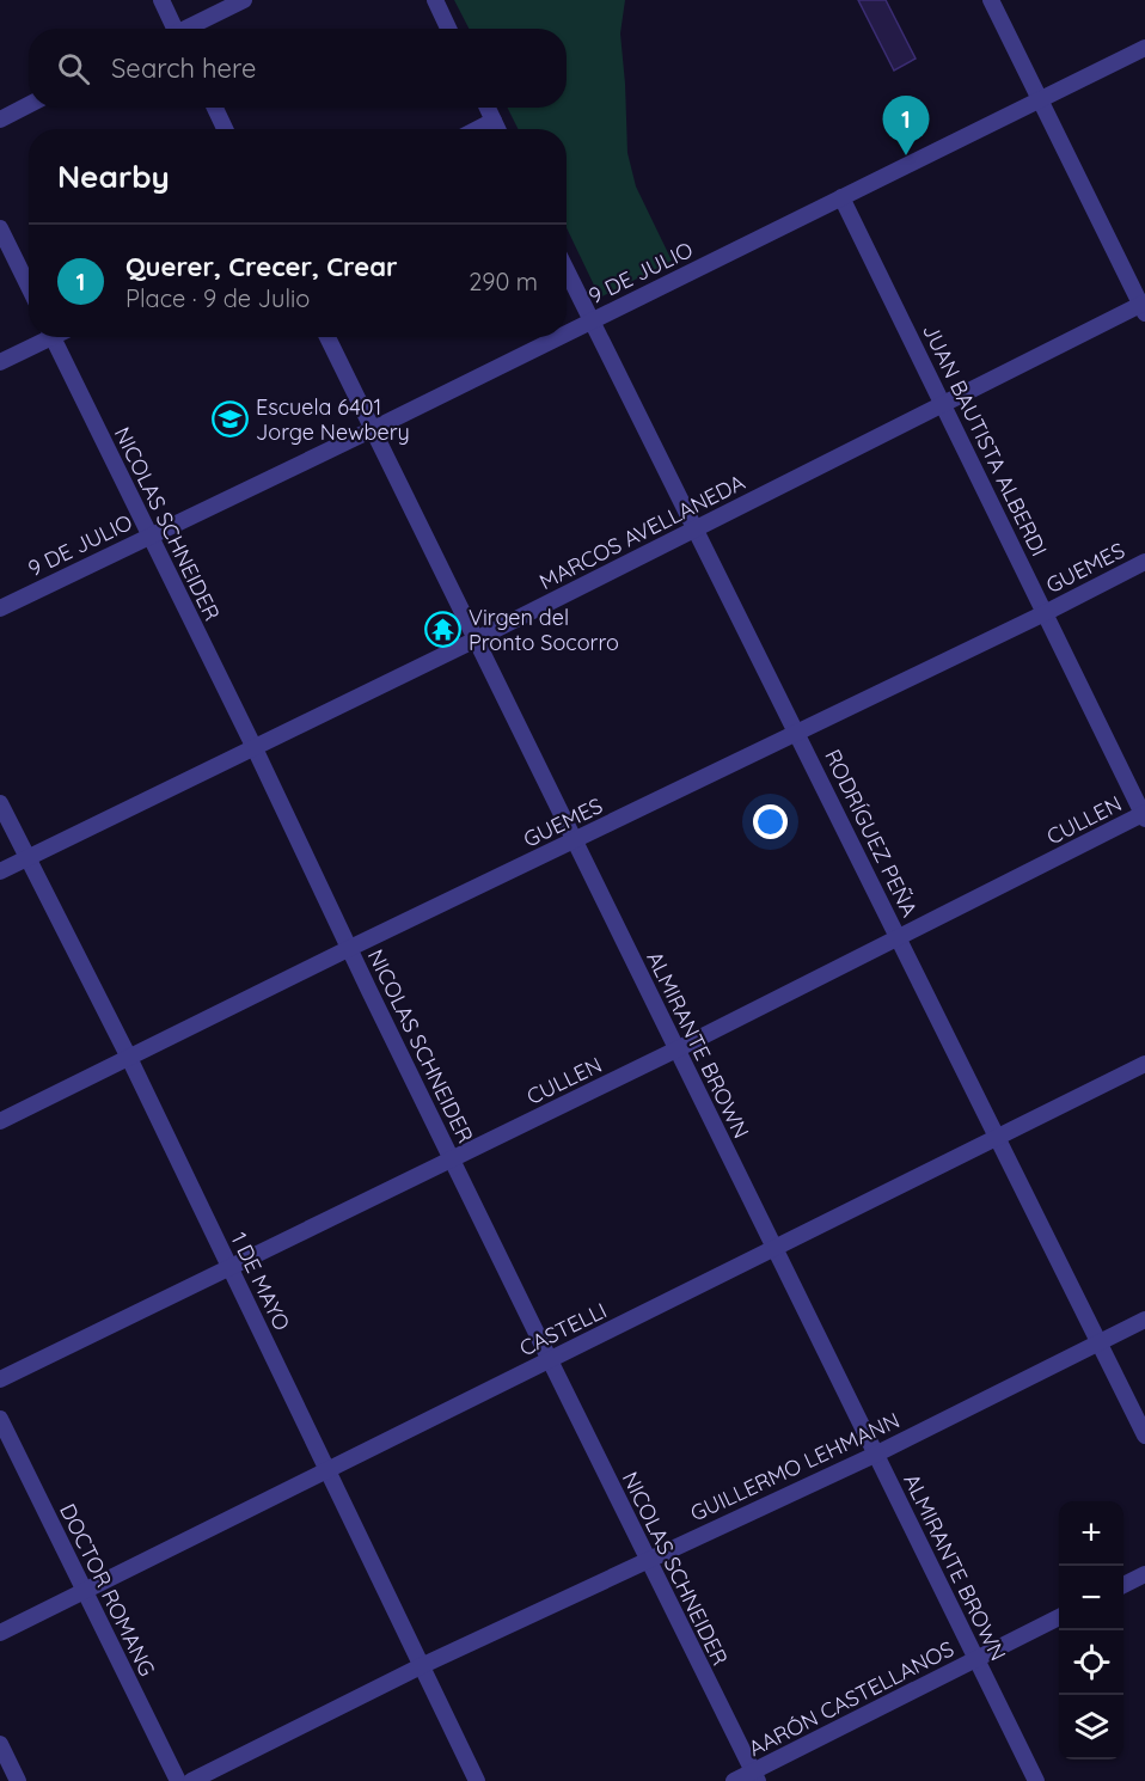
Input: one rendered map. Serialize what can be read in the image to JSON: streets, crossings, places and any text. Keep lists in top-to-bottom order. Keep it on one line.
{"streets":{"street":["9 DE JULIO","JUAN BAUTISTA ALBERDI","NICOLAS SCHNEIDER","MARCOS AVELLANEDA","GUEMES","CULLEN","RODRÍGUEZ PEÑA","ALMIRANTE BROWN","1 DE MAYO","CASTELLI","GUILLERMO LEHMANN","DOCTOR ROMANG","AARÓN CASTELLANOS"]},"crossings":[["9 DE JULIO","JUAN BAUTISTA ALBERDI"],["9 DE JULIO","NICOLAS SCHNEIDER"],["9 DE JULIO","RODRÍGUEZ PEÑA"],["9 DE JULIO","ALMIRANTE BROWN"],["JUAN BAUTISTA ALBERDI","MARCOS AVELLANEDA"],["JUAN BAUTISTA ALBERDI","GUEMES"],["JUAN BAUTISTA ALBERDI","CULLEN"],["NICOLAS SCHNEIDER","MARCOS AVELLANEDA"],["NICOLAS SCHNEIDER","GUEMES"],["NICOLAS SCHNEIDER","CULLEN"],["NICOLAS SCHNEIDER","CASTELLI"],["NICOLAS SCHNEIDER","GUILLERMO LEHMANN"],["NICOLAS SCHNEIDER","AARÓN CASTELLANOS"],["MARCOS AVELLANEDA","RODRÍGUEZ PEÑA"],["MARCOS AVELLANEDA","ALMIRANTE BROWN"],["MARCOS AVELLANEDA","1 DE MAYO"],["GUEMES","RODRÍGUEZ PEÑA"],["GUEMES","ALMIRANTE BROWN"],["GUEMES","1 DE MAYO"],["CULLEN","RODRÍGUEZ PEÑA"],["CULLEN","ALMIRANTE BROWN"],["CULLEN","1 DE MAYO"],["RODRÍGUEZ PEÑA","CASTELLI"],["RODRÍGUEZ PEÑA","GUILLERMO LEHMANN"],["ALMIRANTE BROWN","CASTELLI"],["ALMIRANTE BROWN","GUILLERMO LEHMANN"],["ALMIRANTE BROWN","AARÓN CASTELLANOS"],["1 DE MAYO","CASTELLI"],["1 DE MAYO","GUILLERMO LEHMANN"],["CASTELLI","DOCTOR ROMANG"]],"places":{"school or university":["Escuela 6401 Jorge Newbery"],"temple":["Virgen del Pronto Socorro"]},"page":{"search":"Search here","pins":"1","heading":"Nearby","list":[{"mark":"1","name":"Querer, Crecer, Crear","note":"Place · 9 de Julio","value":"290 m"}],"map_buttons":["+","−"]}}
